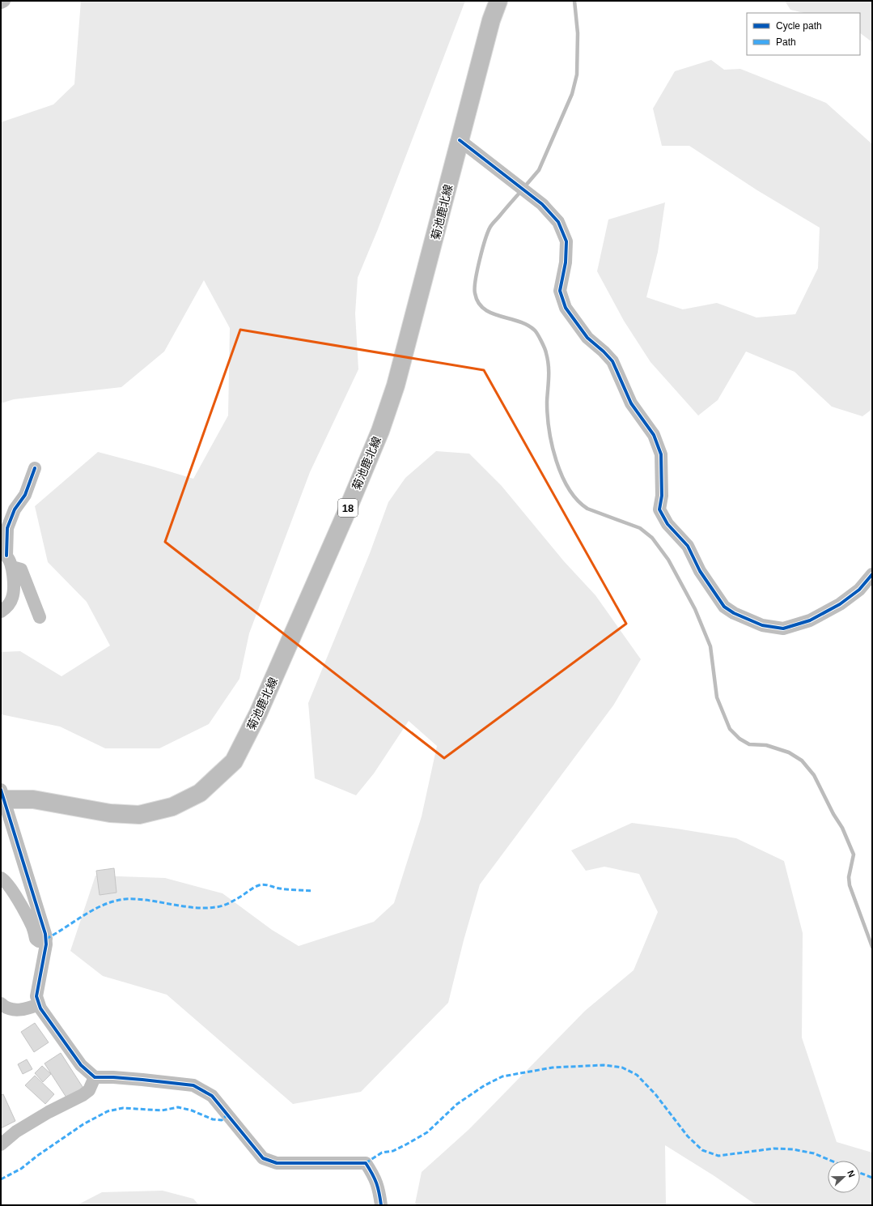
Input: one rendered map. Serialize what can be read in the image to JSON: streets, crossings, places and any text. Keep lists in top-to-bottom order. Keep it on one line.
{"streets":{"main road":["菊池鹿北線","18"]},"legend":["Cycle path","Path"],"north":"right"}
